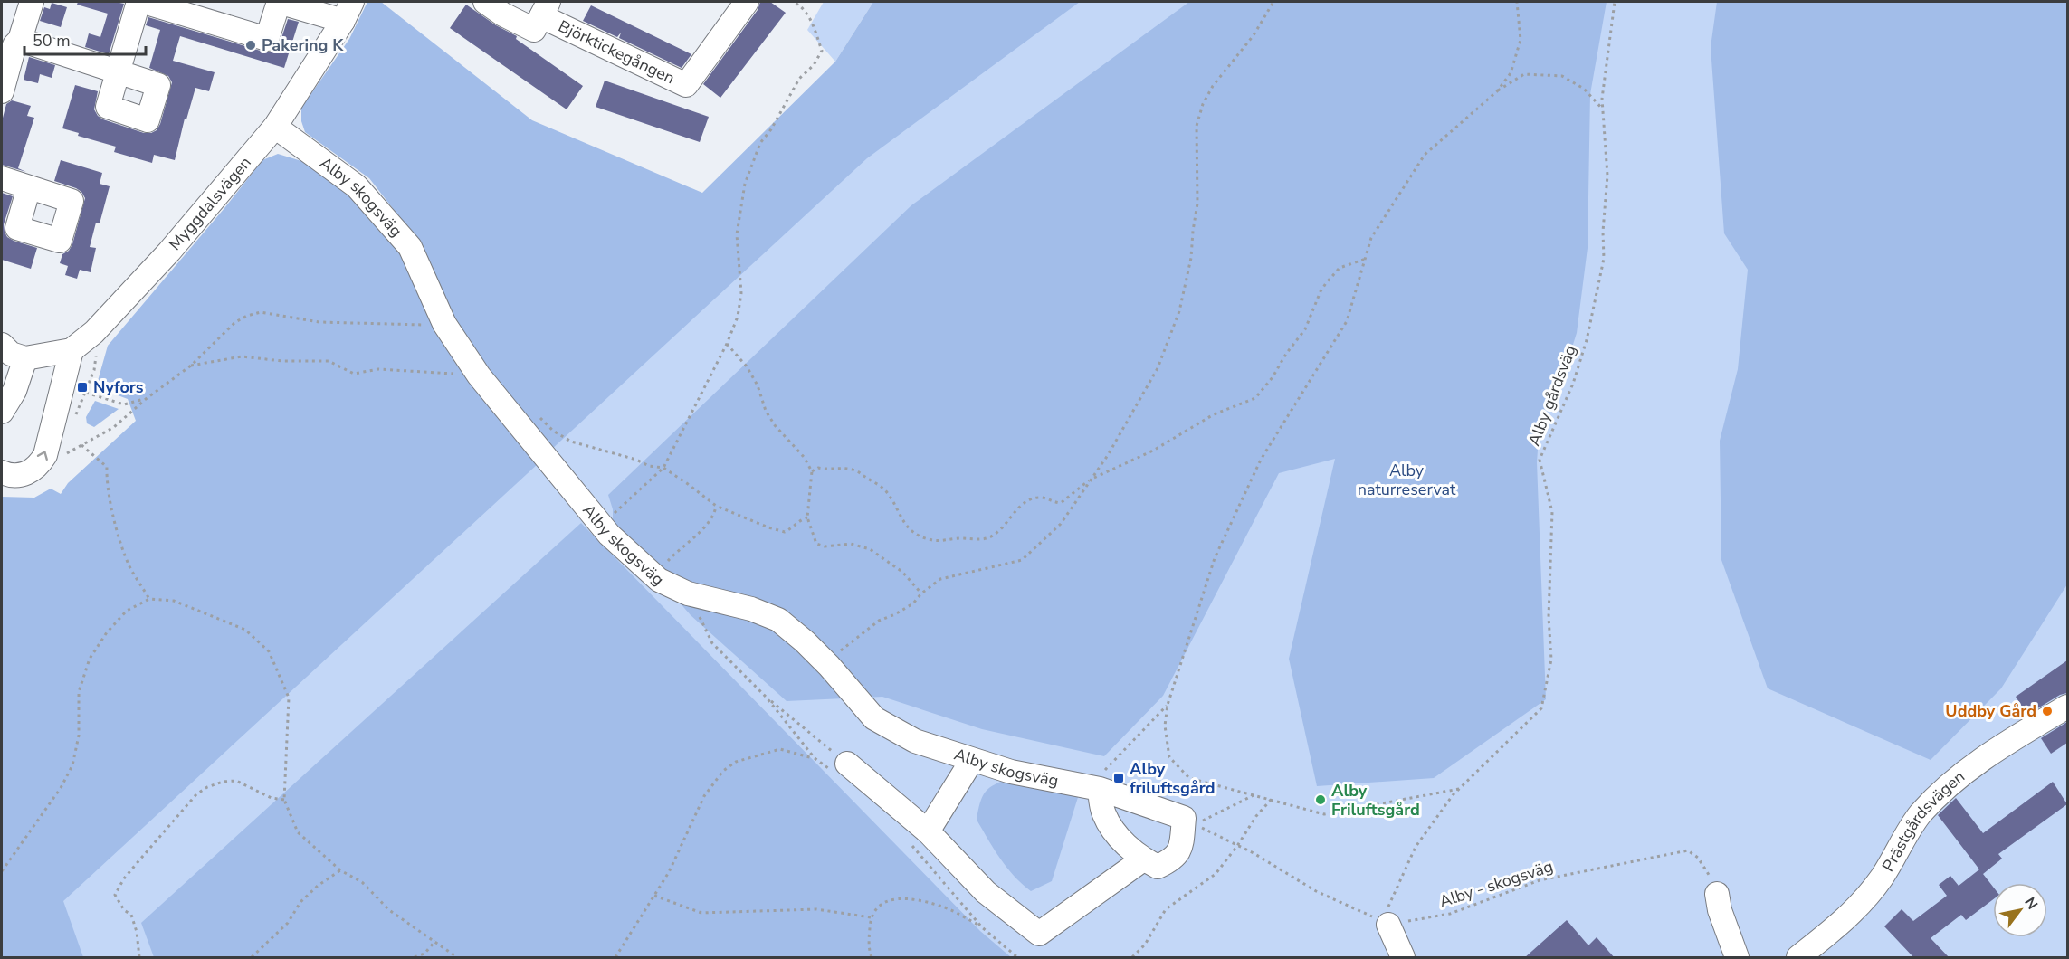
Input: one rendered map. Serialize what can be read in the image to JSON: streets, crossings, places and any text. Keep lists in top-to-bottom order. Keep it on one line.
{"streets":{"street":["Björktickegången","Alby skogsväg","Myggdalsvägen","Prästgårdsvägen"],"path":["Alby gårdsväg","Alby - skogsväg"]},"crossings":[["Alby skogsväg","Myggdalsvägen"],["Alby gårdsväg","Alby - skogsväg"]],"parks":["Alby naturreservat"],"places":{"other":["Pakering K","Uddby Gård","Alby Friluftsgård"],"transit":["Nyfors","Alby friluftsgård"]},"scale_bar":"50 m","north":"top right"}
